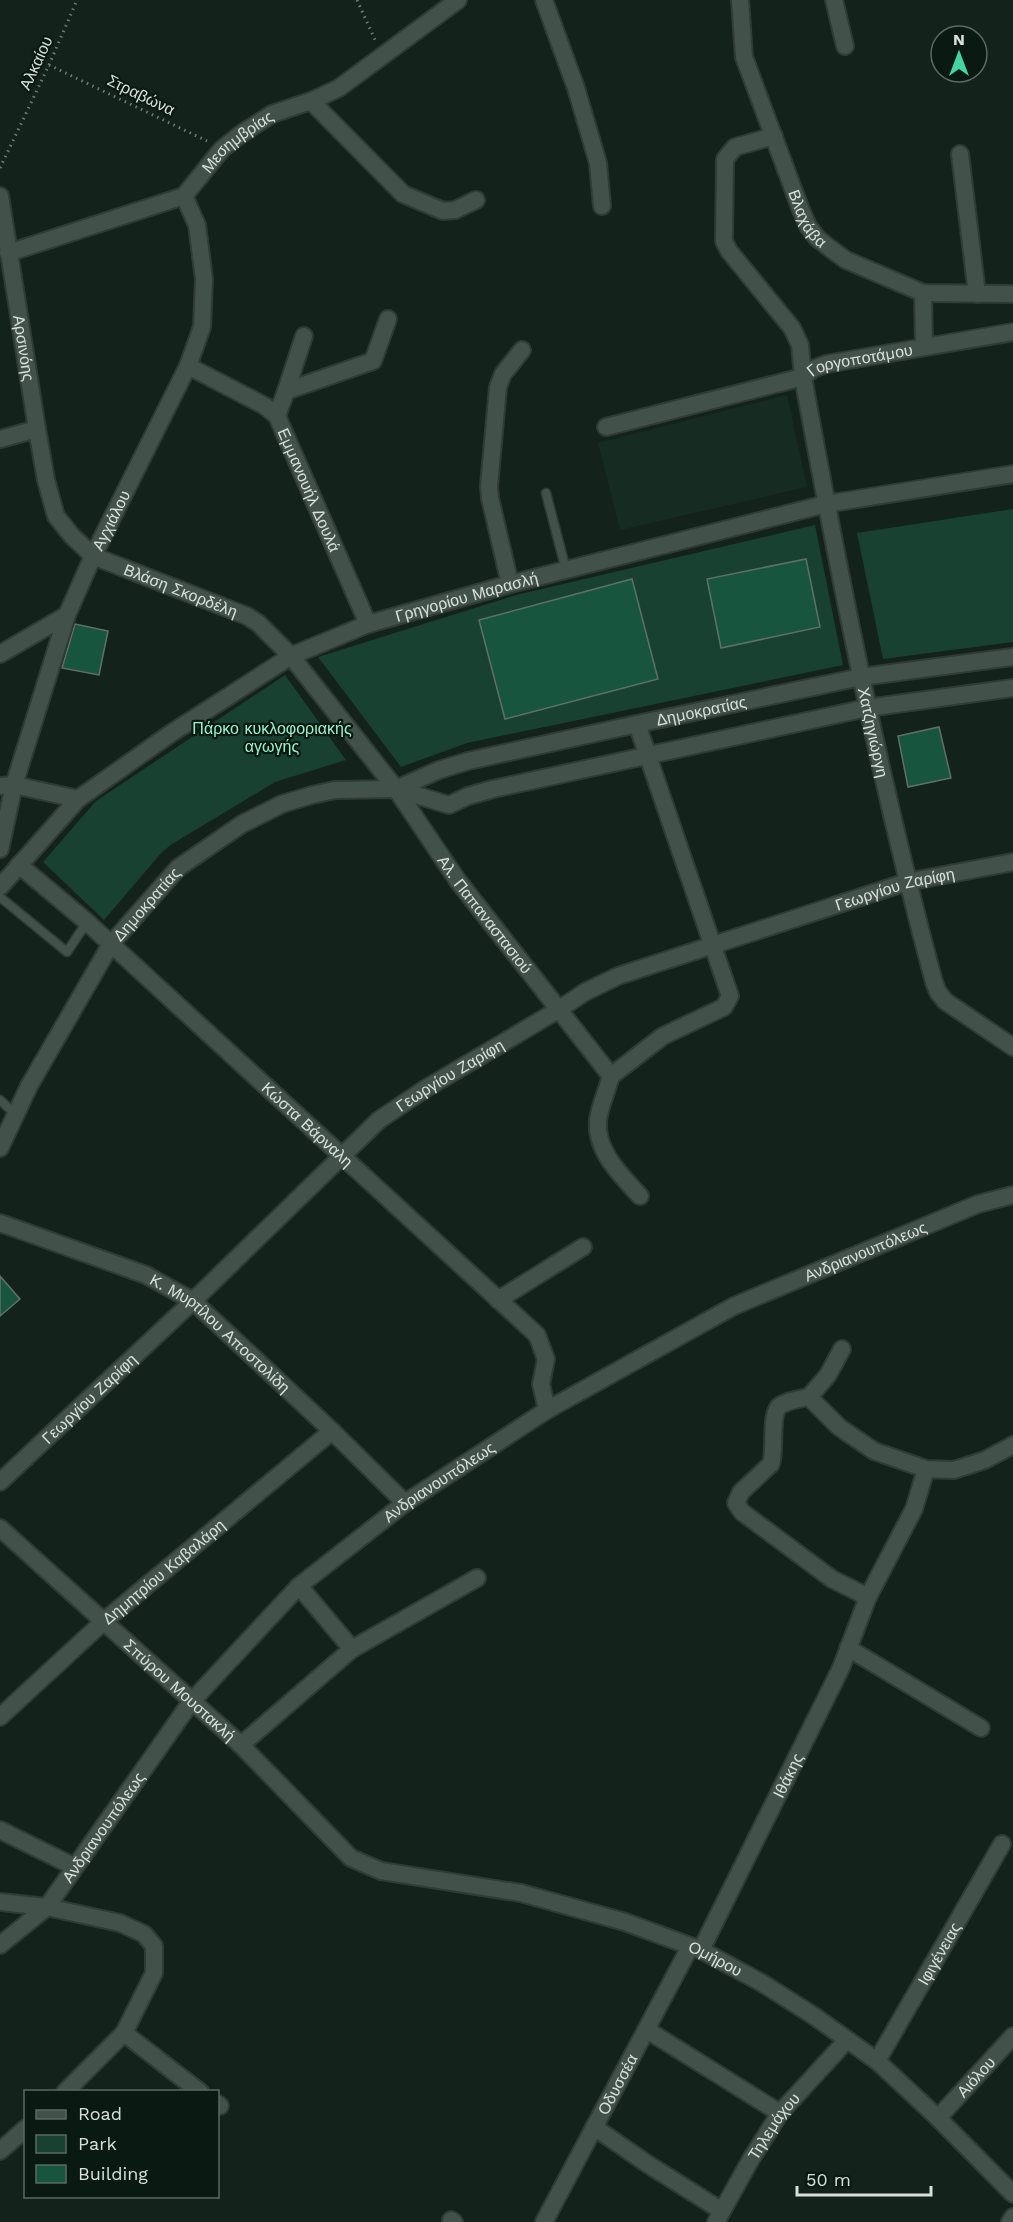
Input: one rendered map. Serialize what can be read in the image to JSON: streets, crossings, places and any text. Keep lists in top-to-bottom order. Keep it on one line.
{"streets":{"street":["Μεσημβρίας","Βλαχάβα","Αρσινόης","Γοργοποτάμου","Εμμανουήλ Δουλά","Αγχιάλου","Βλάση Σκορδέλη","Γρηγορίου Μαρασλή","Δημοκρατίας","Χατζηγιώργη","Γεωργίου Ζαρίφη","Αλ. Παπαναστασιού","Κώστα Βάρναλη","Ανδριανουπόλεως","Κ. Μυρτίλου Αποστολίδη","Δημητρίου Καβαλάρη","Σπύρου Μουστακλή","Ιθάκης","Ιφιγένειας","Ομήρου","Αιόλου","Οδυσσέα","Τηλεμάχου"],"path":["Αλκαίου","Στραβώνα"]},"crossings":[["Αλκαίου","Στραβώνα"],["Στραβώνα","Μεσημβρίας"],["Μεσημβρίας","Αγχιάλου"],["Βλαχάβα","Χατζηγιώργη"],["Αρσινόης","Βλάση Σκορδέλη"],["Γοργοποτάμου","Χατζηγιώργη"],["Εμμανουήλ Δουλά","Αγχιάλου"],["Εμμανουήλ Δουλά","Γρηγορίου Μαρασλή"],["Αγχιάλου","Βλάση Σκορδέλη"],["Βλάση Σκορδέλη","Γρηγορίου Μαρασλή"],["Βλάση Σκορδέλη","Αλ. Παπαναστασιού"],["Γρηγορίου Μαρασλή","Χατζηγιώργη"],["Γρηγορίου Μαρασλή","Αλ. Παπαναστασιού"],["Γρηγορίου Μαρασλή","Κώστα Βάρναλη"],["Δημοκρατίας","Χατζηγιώργη"],["Δημοκρατίας","Αλ. Παπαναστασιού"],["Δημοκρατίας","Κώστα Βάρναλη"],["Χατζηγιώργη","Γεωργίου Ζαρίφη"],["Γεωργίου Ζαρίφη","Αλ. Παπαναστασιού"],["Γεωργίου Ζαρίφη","Κώστα Βάρναλη"],["Γεωργίου Ζαρίφη","Κ. Μυρτίλου Αποστολίδη"],["Κώστα Βάρναλη","Ανδριανουπόλεως"],["Ανδριανουπόλεως","Κ. Μυρτίλου Αποστολίδη"],["Ανδριανουπόλεως","Σπύρου Μουστακλή"],["Κ. Μυρτίλου Αποστολίδη","Δημητρίου Καβαλάρη"],["Δημητρίου Καβαλάρη","Σπύρου Μουστακλή"],["Σπύρου Μουστακλή","Ομήρου"],["Ιθάκης","Ομήρου"],["Ιθάκης","Οδυσσέα"],["Ιφιγένειας","Ομήρου"],["Ομήρου","Αιόλου"],["Ομήρου","Οδυσσέα"],["Ομήρου","Τηλεμάχου"]],"parks":["Πάρκο κυκλοφοριακής αγωγής"],"legend":["Road","Park","Building"],"scale_bar":"50 m","north":"top"}
